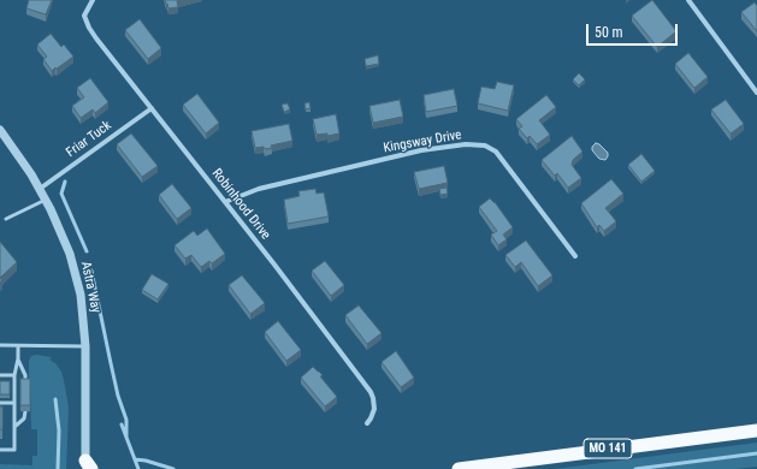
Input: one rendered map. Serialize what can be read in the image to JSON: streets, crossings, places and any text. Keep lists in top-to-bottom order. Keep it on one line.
{"streets":{"highway":["MO 141"],"street":["Friar Tuck","Kingsway Drive","Robinhood Drive","Astra Way"]},"crossings":[["Friar Tuck","Robinhood Drive"],["Friar Tuck","Astra Way"],["Kingsway Drive","Robinhood Drive"]],"scale_bar":"50 m"}
